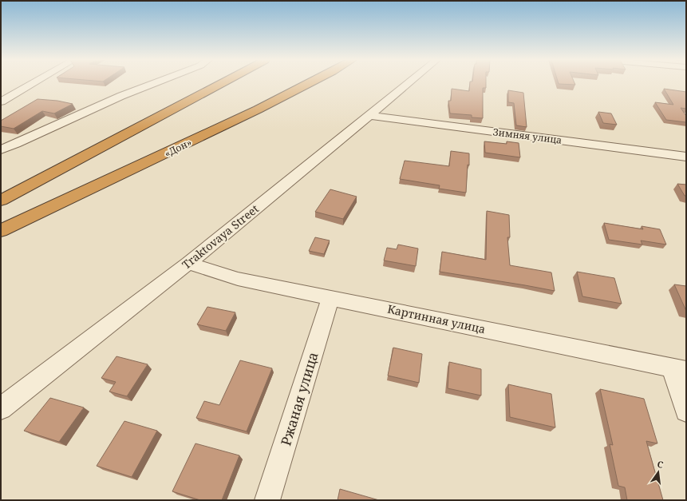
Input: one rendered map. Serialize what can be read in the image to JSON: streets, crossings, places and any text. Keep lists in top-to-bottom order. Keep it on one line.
{"streets":{"highway":["«Дон»"],"street":["Зимняя улица","Traktovaya Street","Картинная улица","Ржаная улица"]},"crossings":[["Зимняя улица","Traktovaya Street"],["Traktovaya Street","Картинная улица"],["Картинная улица","Ржаная улица"]],"north":"top"}
